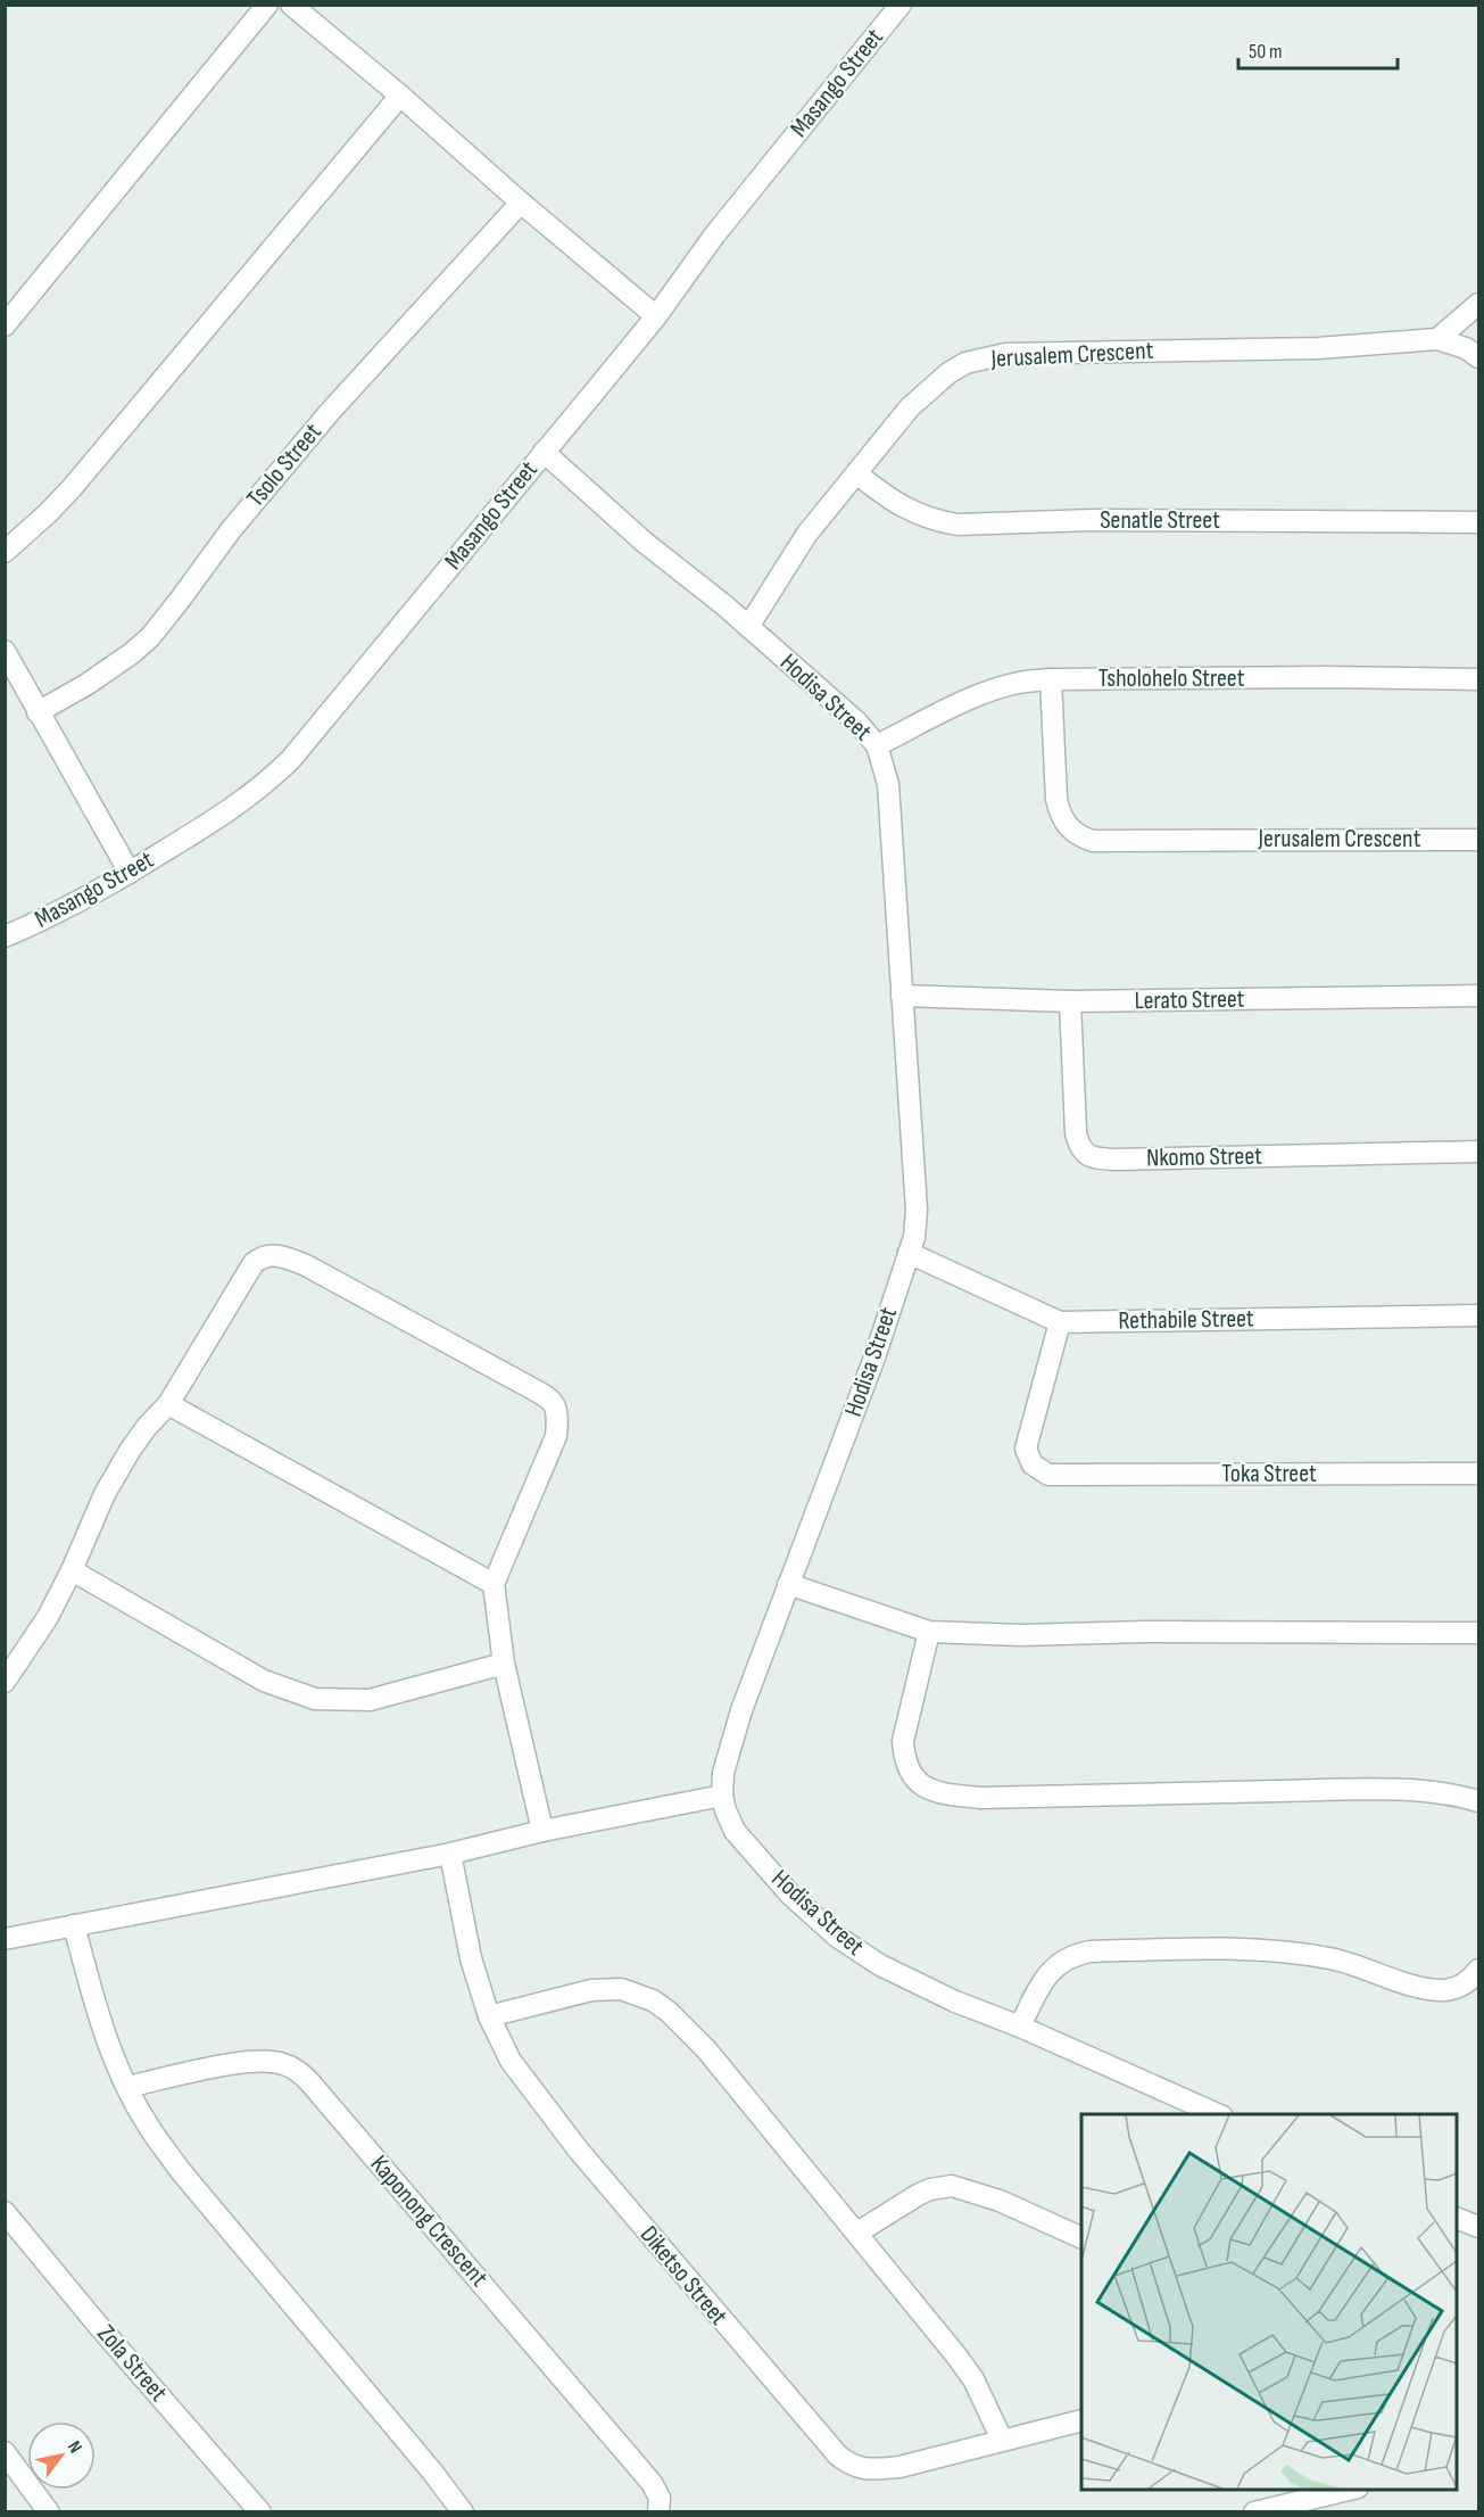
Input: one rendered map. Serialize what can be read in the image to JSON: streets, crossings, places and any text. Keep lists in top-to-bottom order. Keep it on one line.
{"streets":{"street":["Masango Street","Jerusalem Crescent","Tsolo Street","Senatle Street","Tsholohelo Street","Hodisa Street","Lerato Street","Nkomo Street","Rethabile Street","Toka Street","Kaponong Crescent","Diketso Street","Zola Street"]},"crossings":[["Masango Street","Hodisa Street"],["Jerusalem Crescent","Senatle Street"],["Jerusalem Crescent","Tsholohelo Street"],["Jerusalem Crescent","Hodisa Street"],["Tsholohelo Street","Hodisa Street"],["Hodisa Street","Lerato Street"],["Hodisa Street","Rethabile Street"],["Lerato Street","Nkomo Street"],["Rethabile Street","Toka Street"]],"scale_bar":"50 m","north":"top right"}
